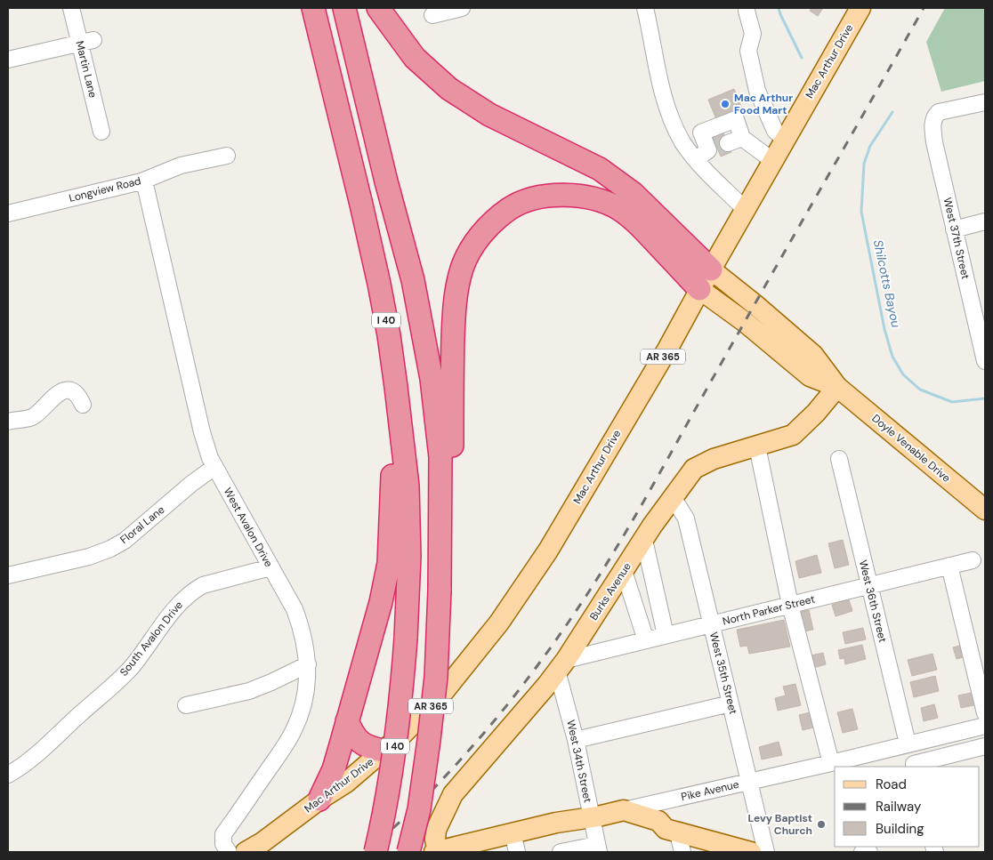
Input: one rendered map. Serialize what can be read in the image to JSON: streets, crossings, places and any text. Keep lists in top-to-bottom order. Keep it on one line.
{"streets":{"highway":["I 40"],"main road":["Mac Arthur Drive","AR 365","Doyle Venable Drive","Burks Avenue","Pike Avenue"],"street":["Martin Lane","Longview Road","West 37th Street","Floral Lane","West Avalon Drive","West 36th Street","North Parker Street","South Avalon Drive","West 35th Street","West 34th Street"]},"crossings":[["Mac Arthur Drive","Doyle Venable Drive"],["Longview Road","West Avalon Drive"],["Doyle Venable Drive","Burks Avenue"],["Floral Lane","West Avalon Drive"],["West Avalon Drive","South Avalon Drive"],["Burks Avenue","North Parker Street"],["Burks Avenue","West 35th Street"],["Burks Avenue","West 34th Street"],["Burks Avenue","Pike Avenue"],["West 36th Street","North Parker Street"],["West 36th Street","Pike Avenue"],["North Parker Street","West 35th Street"],["North Parker Street","West 34th Street"],["West 35th Street","Pike Avenue"],["West 34th Street","Pike Avenue"]],"water":["Shilcotts Bayou"],"places":["Mac Arthur Food Mart","Levy Baptist Church"],"legend":["Road","Railway","Building"]}
